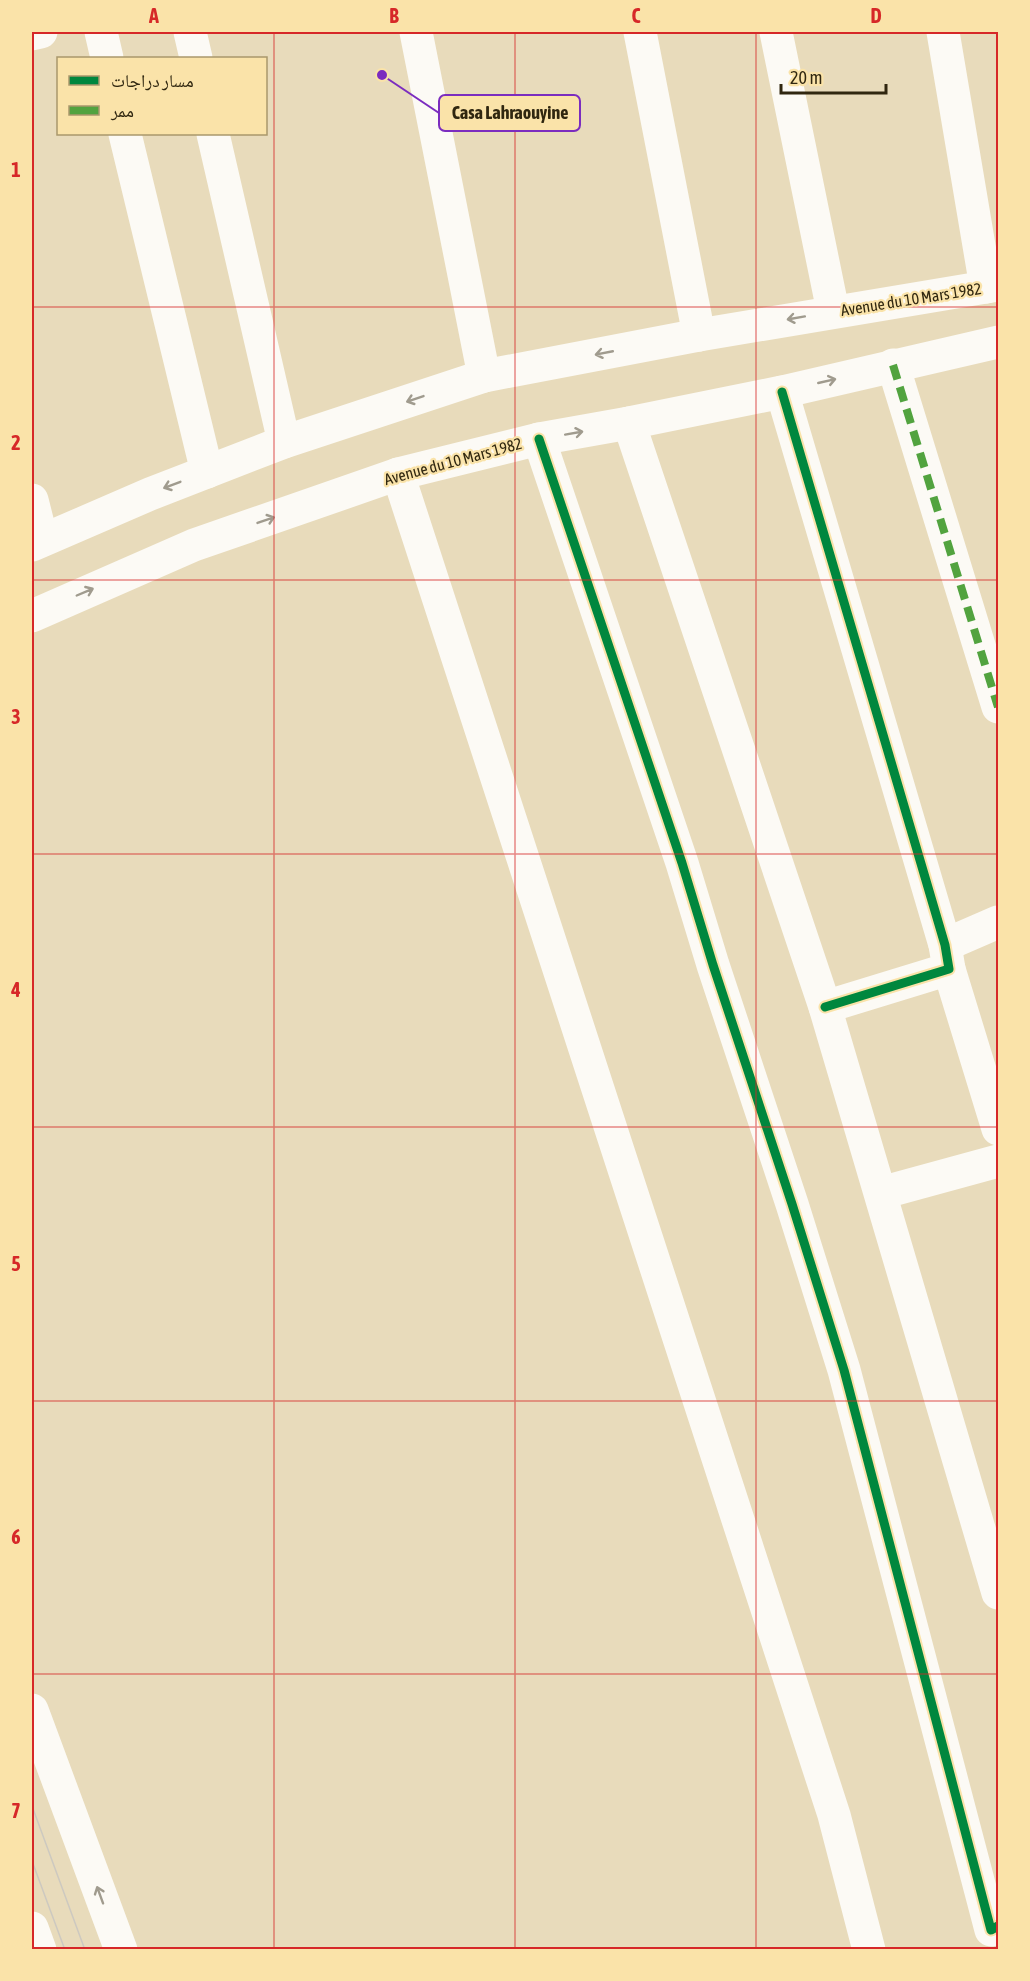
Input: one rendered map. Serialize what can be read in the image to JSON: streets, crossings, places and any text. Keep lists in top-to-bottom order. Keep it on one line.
{"streets":{"street":["Avenue du 10 Mars 1982"]},"places":["Casa Lahraouyine"],"legend":["مسار دراجات","ممر"],"scale_bar":"20 m","grid":{"columns":["A","B","C","D"],"rows":["1","2","3","4","5","6","7"]}}
